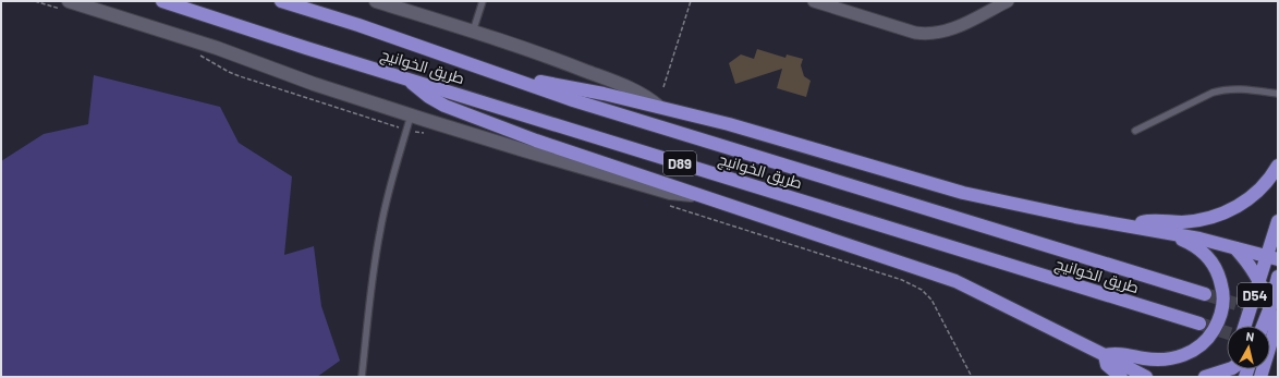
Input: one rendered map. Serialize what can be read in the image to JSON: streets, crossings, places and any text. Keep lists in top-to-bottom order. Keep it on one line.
{"streets":{"highway":["طريق الخوانيج","D89","D54"]},"north":"top"}
